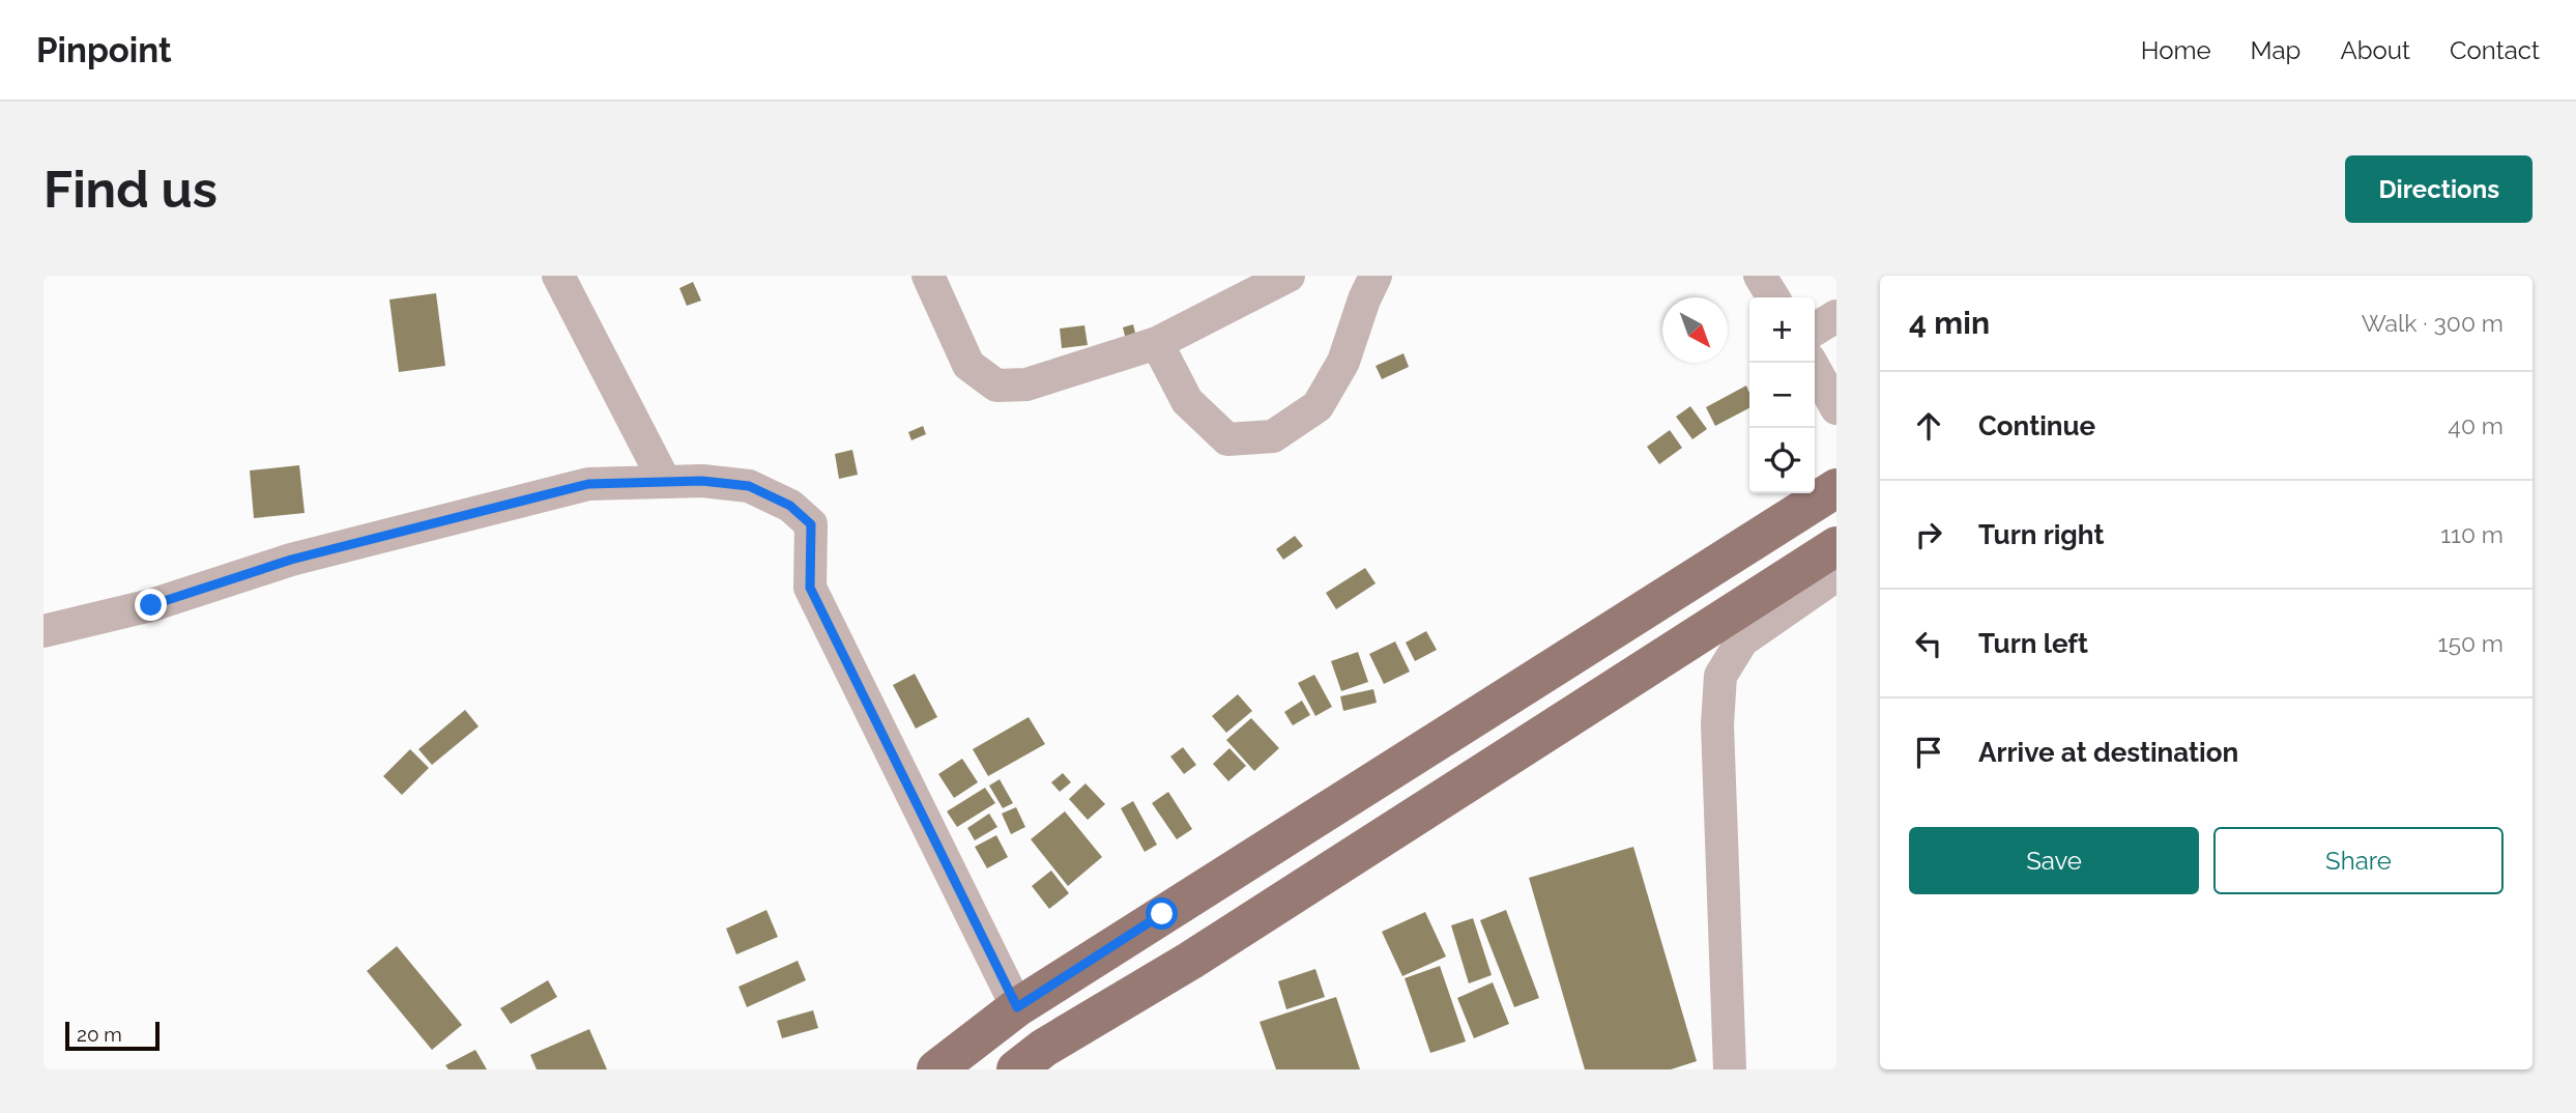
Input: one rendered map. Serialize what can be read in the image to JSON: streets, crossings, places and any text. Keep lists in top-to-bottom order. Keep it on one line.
{"scale_bar":"20 m","north":"bottom right","page":{"header":"Pinpoint","nav":["Home","Map","About","Contact"],"buttons":["Directions",["Save","Share"]],"title":"Find us","heading":["4 min","Walk · 300 m"],"map_buttons":["+","−"],"list":[["Continue","40 m"],["Turn right","110 m"],["Turn left","150 m"],"Arrive at destination"],"scale":"20 m"}}
